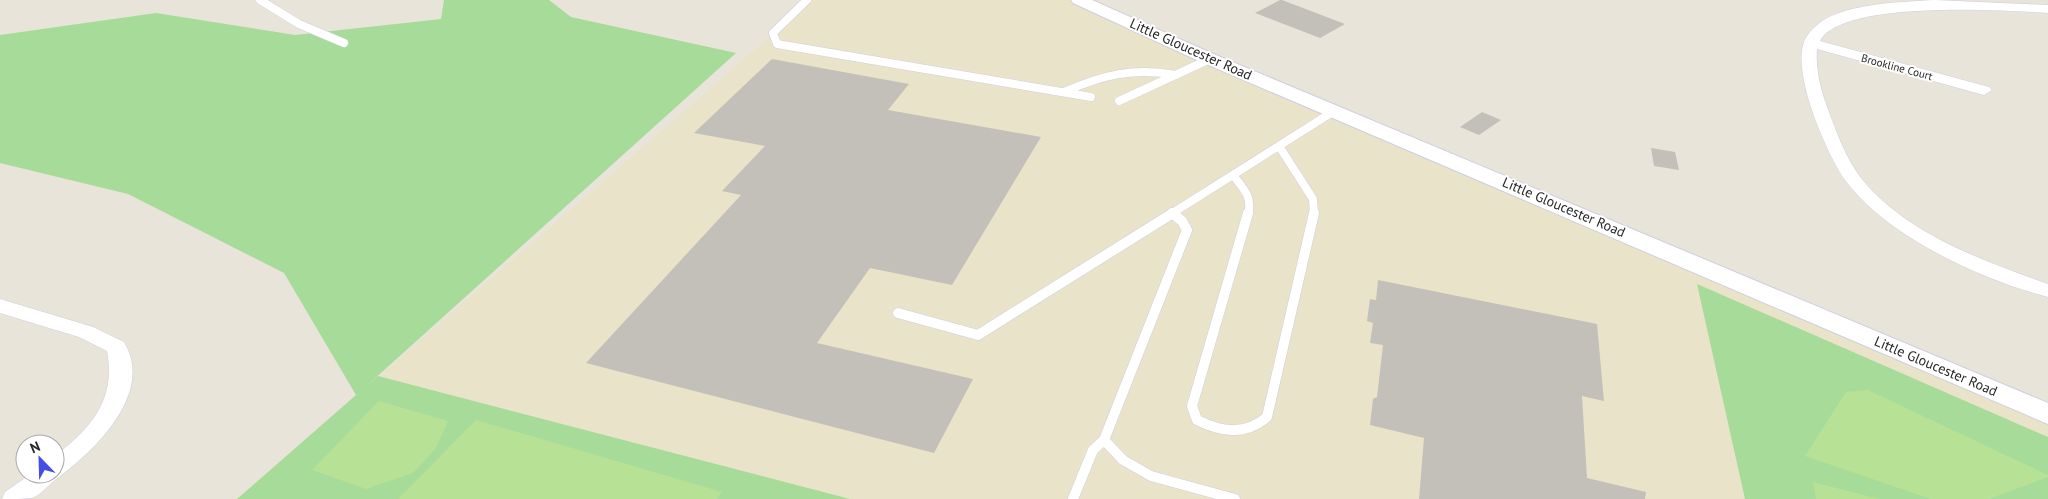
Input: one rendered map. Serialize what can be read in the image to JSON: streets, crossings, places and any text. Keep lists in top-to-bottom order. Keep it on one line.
{"streets":{"street":["Little Gloucester Road","Brookline Court"]},"north":"top left"}
